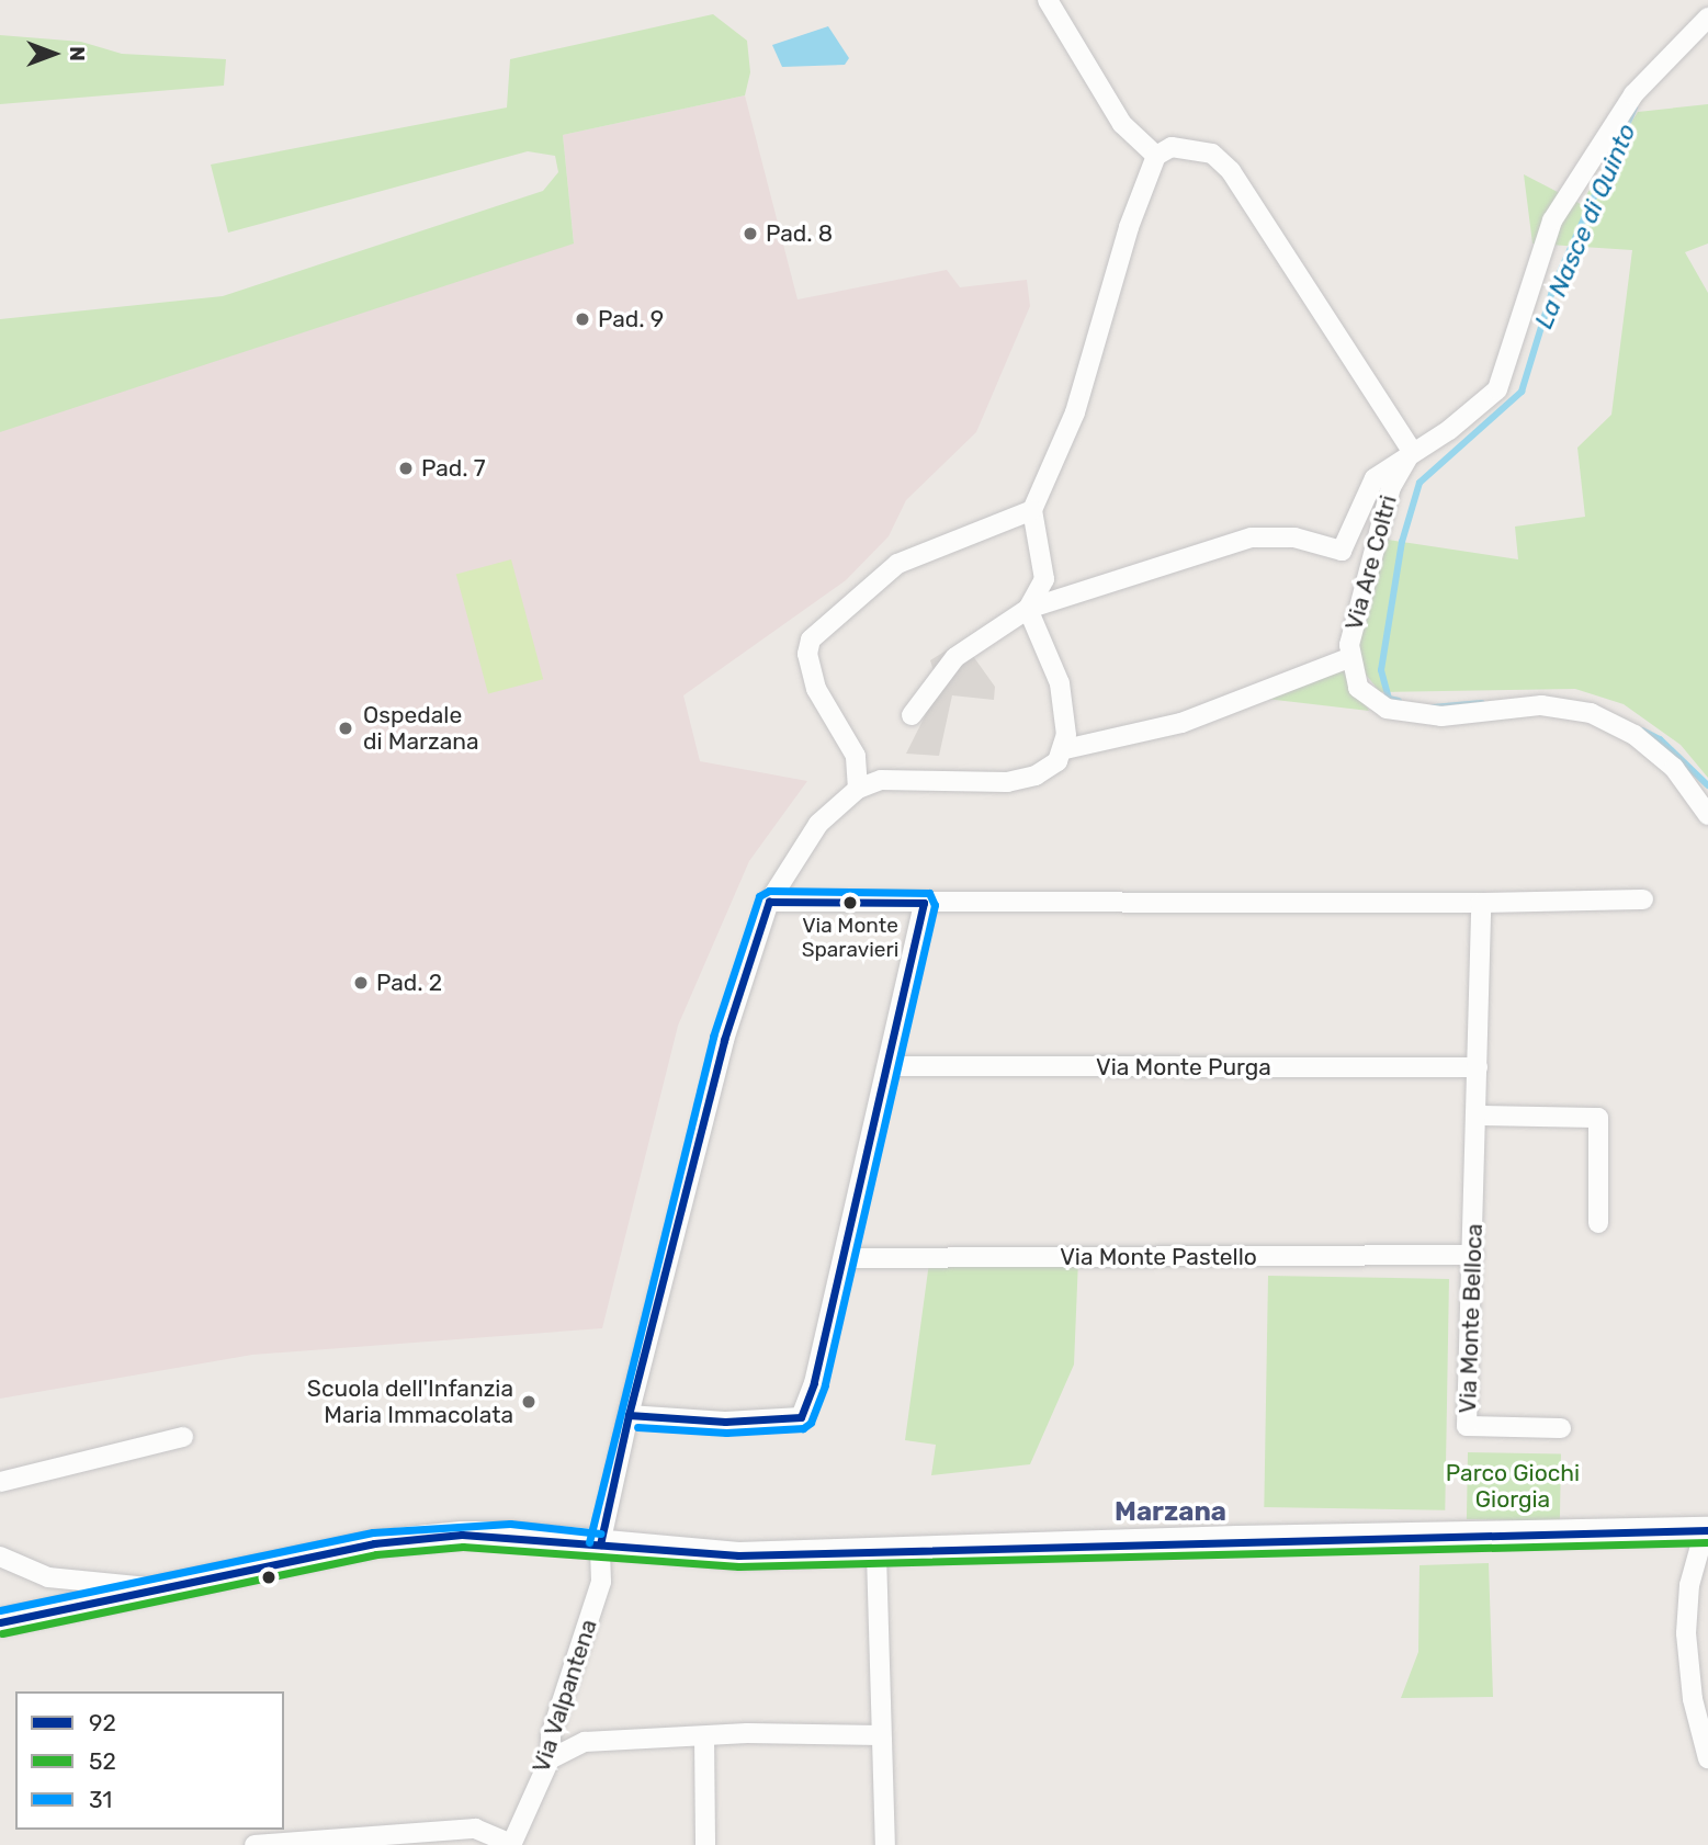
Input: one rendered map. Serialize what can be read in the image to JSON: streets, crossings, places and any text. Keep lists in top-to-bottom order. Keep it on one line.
{"streets":{"street":["Via Are Coltri","Via Monte Purga","Via Monte Pastello","Via Monte Belloca","Via Valpantena"]},"crossings":[["Via Monte Purga","Via Monte Belloca"],["Via Monte Pastello","Via Monte Belloca"]],"districts":["Marzana"],"water":["La Nasce di Quinto"],"parks":["Parco Giochi Giorgia"],"places":["Pad. 8","Pad. 9","Pad. 7","Ospedale di Marzana","Via Monte Sparavieri","Pad. 2","Scuola dell'Infanzia Maria Immacolata"],"lines":["transit line 31","transit line 92","transit line 52"],"legend":["92","52","31"],"north":"right"}
